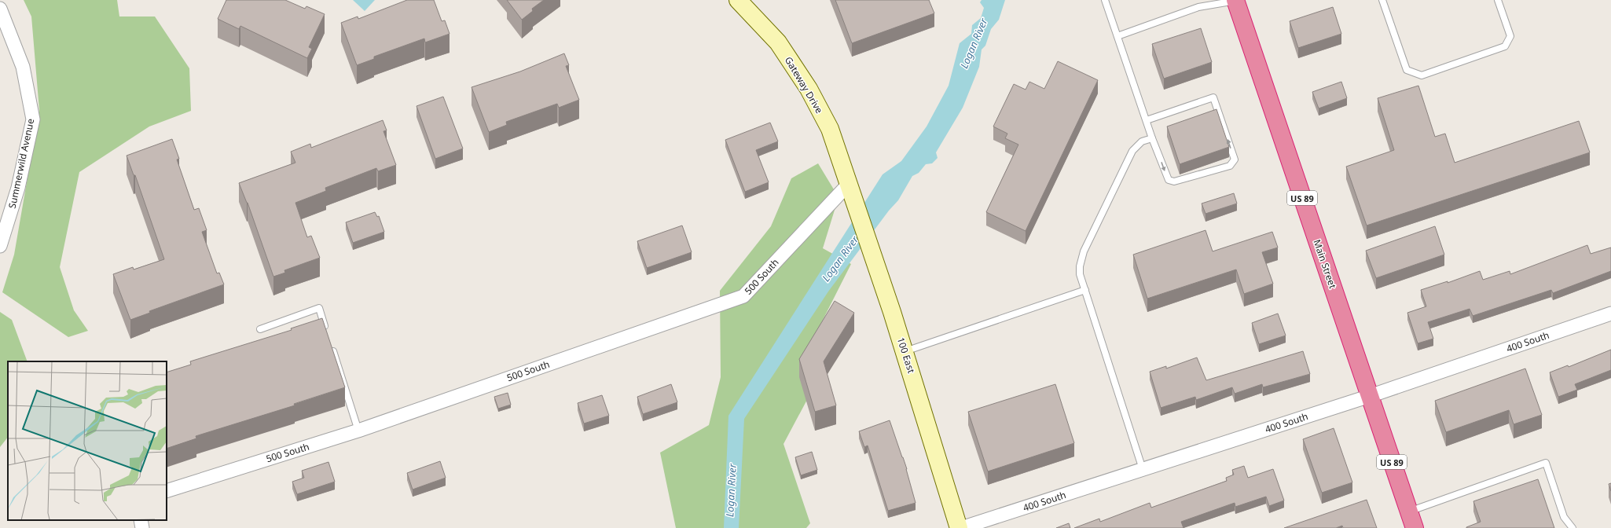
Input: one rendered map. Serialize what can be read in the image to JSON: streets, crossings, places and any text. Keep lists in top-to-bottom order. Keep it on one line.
{"streets":{"highway":["US 89","Main Street"],"main road":["Gateway Drive","100 East"],"street":["Summerwild Avenue","500 South","400 South"]},"crossings":[["Gateway Drive","500 South"],["Gateway Drive","100 East"],["Main Street","400 South"],["500 South","100 East"]],"water":["Logan River"]}
